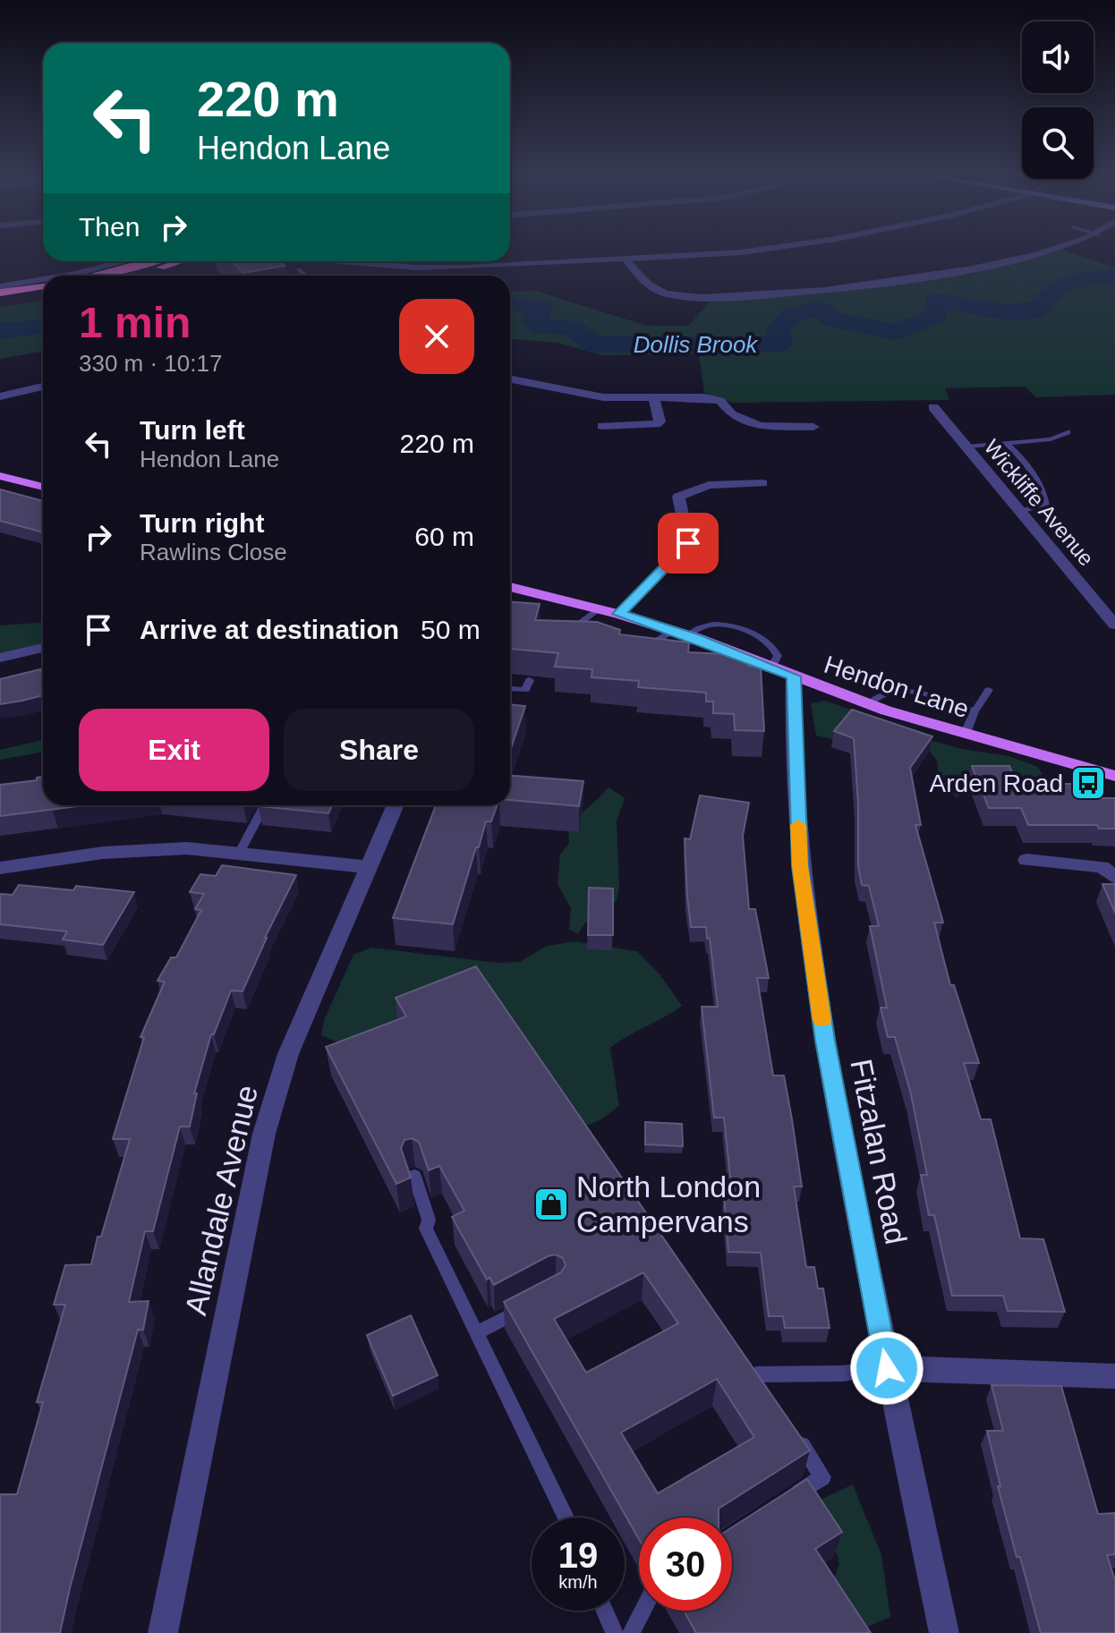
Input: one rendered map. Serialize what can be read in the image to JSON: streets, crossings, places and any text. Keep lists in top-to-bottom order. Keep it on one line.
{"streets":{"main road":["Hendon Lane"],"street":["Wickliffe Avenue","Fitzalan Road","Allandale Avenue"]},"crossings":[["Hendon Lane","Fitzalan Road"]],"water":["Dollis Brook"],"places":{"bus stop":["Arden Road"],"shop":["North London Campervans"]},"page":{"turn":["220 m","Hendon Lane"],"then":"Then","heading":["1 min","330 m · 10:17"],"list":[{"name":"Turn left","note":"Hendon Lane","value":"220 m"},{"name":"Turn right","note":"Rawlins Close","value":"60 m"},{"name":"Arrive at destination","value":"50 m"}],"buttons":["Exit","Share"],"speed":"19 km/h","limit":"30"}}
